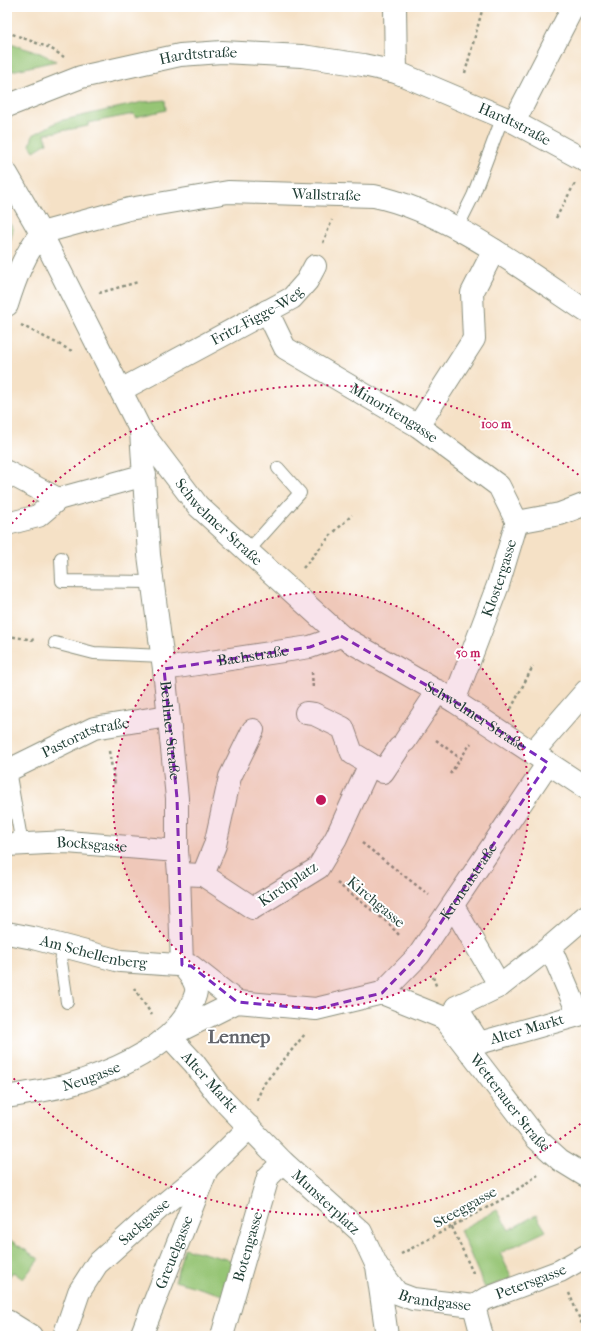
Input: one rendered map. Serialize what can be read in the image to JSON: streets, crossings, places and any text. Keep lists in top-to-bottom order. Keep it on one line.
{"streets":{"street":["Hardtstraße","Wallstraße","Fritz-Figge-Weg","Minoritengasse","Schwelmer Straße","Klostergasse","Bachstraße","Berliner Straße","Pastoratstraße","Bocksgasse","Kronenstraße","Kirchplatz","Am Schellenberg","Alter Markt","Neugasse","Wetterauer Straße","Munsterplatz","Sackgasse","Botengasse","Greuelgasse","Petersgasse","Brandgasse"],"path":["Kirchgasse","Steeggasse"]},"crossings":[["Wallstraße","Schwelmer Straße"],["Fritz-Figge-Weg","Minoritengasse"],["Fritz-Figge-Weg","Schwelmer Straße"],["Minoritengasse","Klostergasse"],["Schwelmer Straße","Klostergasse"],["Schwelmer Straße","Bachstraße"],["Schwelmer Straße","Berliner Straße"],["Schwelmer Straße","Kronenstraße"],["Bachstraße","Berliner Straße"],["Berliner Straße","Pastoratstraße"],["Berliner Straße","Bocksgasse"],["Berliner Straße","Kirchplatz"],["Berliner Straße","Am Schellenberg"],["Kronenstraße","Kirchgasse"],["Kirchplatz","Kirchgasse"],["Alter Markt","Neugasse"],["Alter Markt","Wetterauer Straße"],["Alter Markt","Munsterplatz"],["Alter Markt","Sackgasse"],["Wetterauer Straße","Steeggasse"],["Munsterplatz","Steeggasse"],["Munsterplatz","Sackgasse"],["Munsterplatz","Botengasse"],["Munsterplatz","Brandgasse"],["Steeggasse","Brandgasse"],["Sackgasse","Greuelgasse"],["Petersgasse","Brandgasse"]],"districts":["Lennep"],"rings":["100 m","50 m"]}
